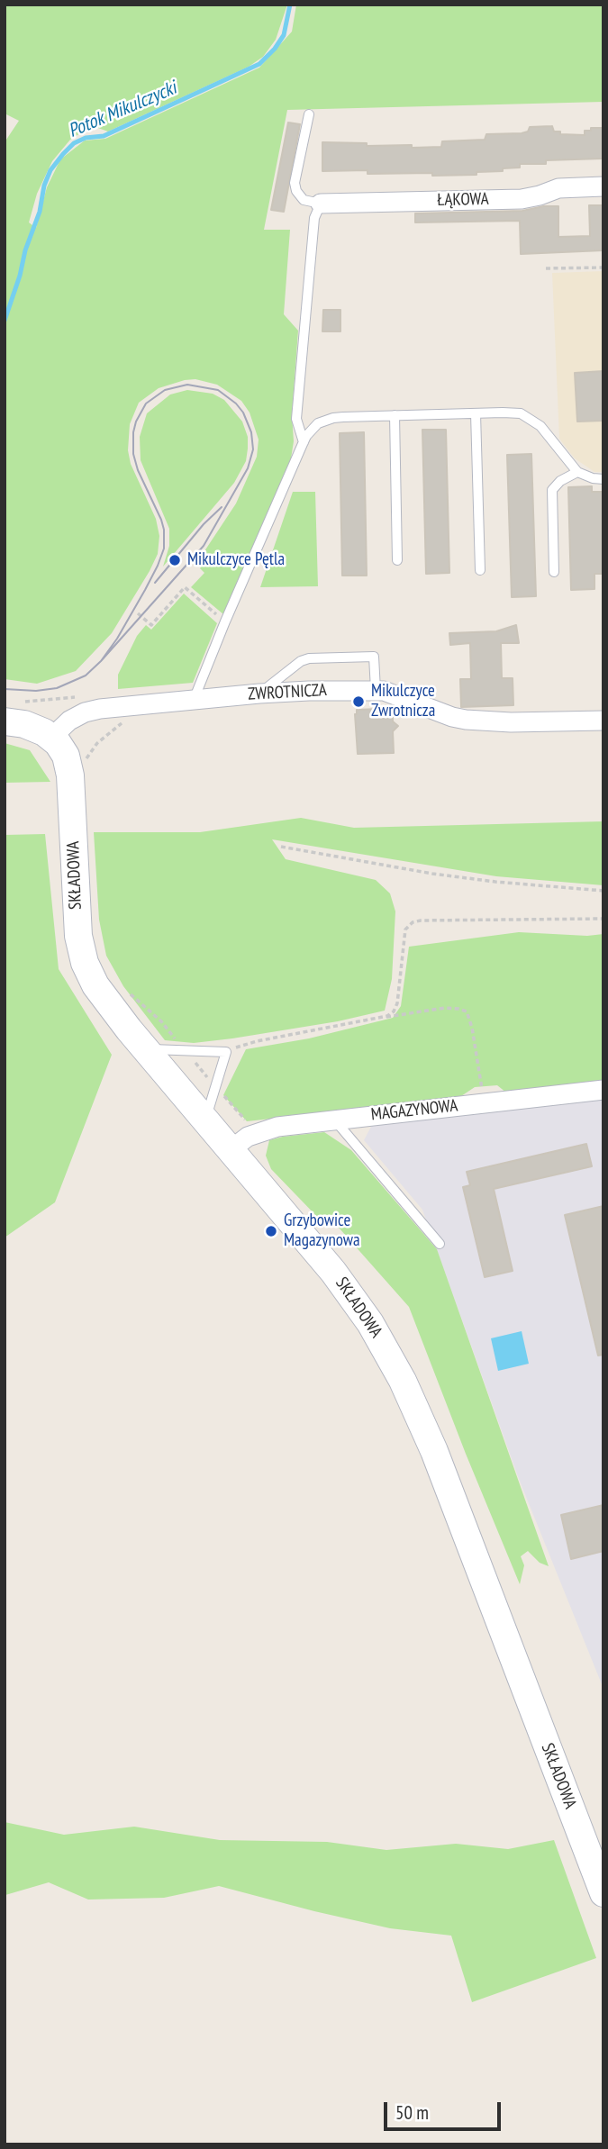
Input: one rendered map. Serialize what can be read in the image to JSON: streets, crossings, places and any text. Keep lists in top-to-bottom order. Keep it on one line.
{"streets":{"main road":["SKŁADOWA"],"street":["ŁĄKOWA","ZWROTNICZA","MAGAZYNOWA"]},"crossings":[["ZWROTNICZA","SKŁADOWA"],["SKŁADOWA","MAGAZYNOWA"]],"water":["Potok Mikulczycki"],"places":["Mikulczyce Pętla","Mikulczyce Zwrotnicza","Grzybowice Magazynowa"],"scale_bar":"50 m"}
